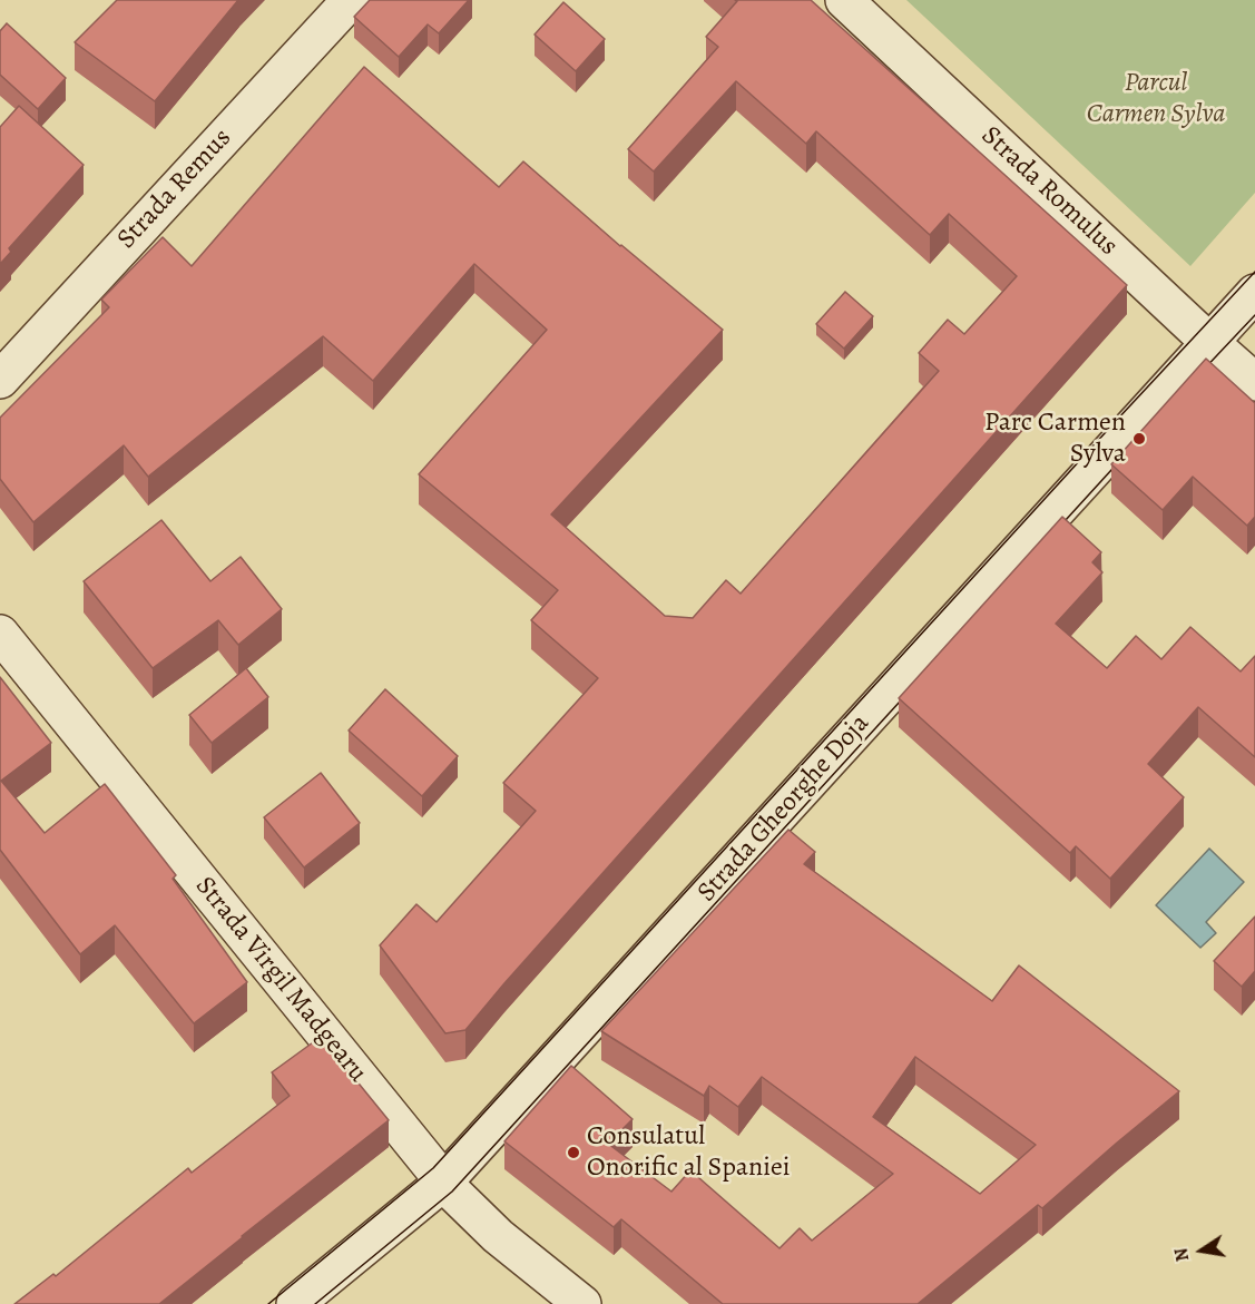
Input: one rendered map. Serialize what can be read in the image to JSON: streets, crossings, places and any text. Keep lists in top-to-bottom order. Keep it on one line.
{"streets":{"street":["Strada Remus","Strada Romulus","Strada Gheorghe Doja","Strada Virgil Madgearu"]},"crossings":[["Strada Romulus","Strada Gheorghe Doja"],["Strada Gheorghe Doja","Strada Virgil Madgearu"]],"parks":["Parcul Carmen Sylva"],"places":["Parc Carmen Sylva","Consulatul Onorific al Spaniei"],"north":"left"}
